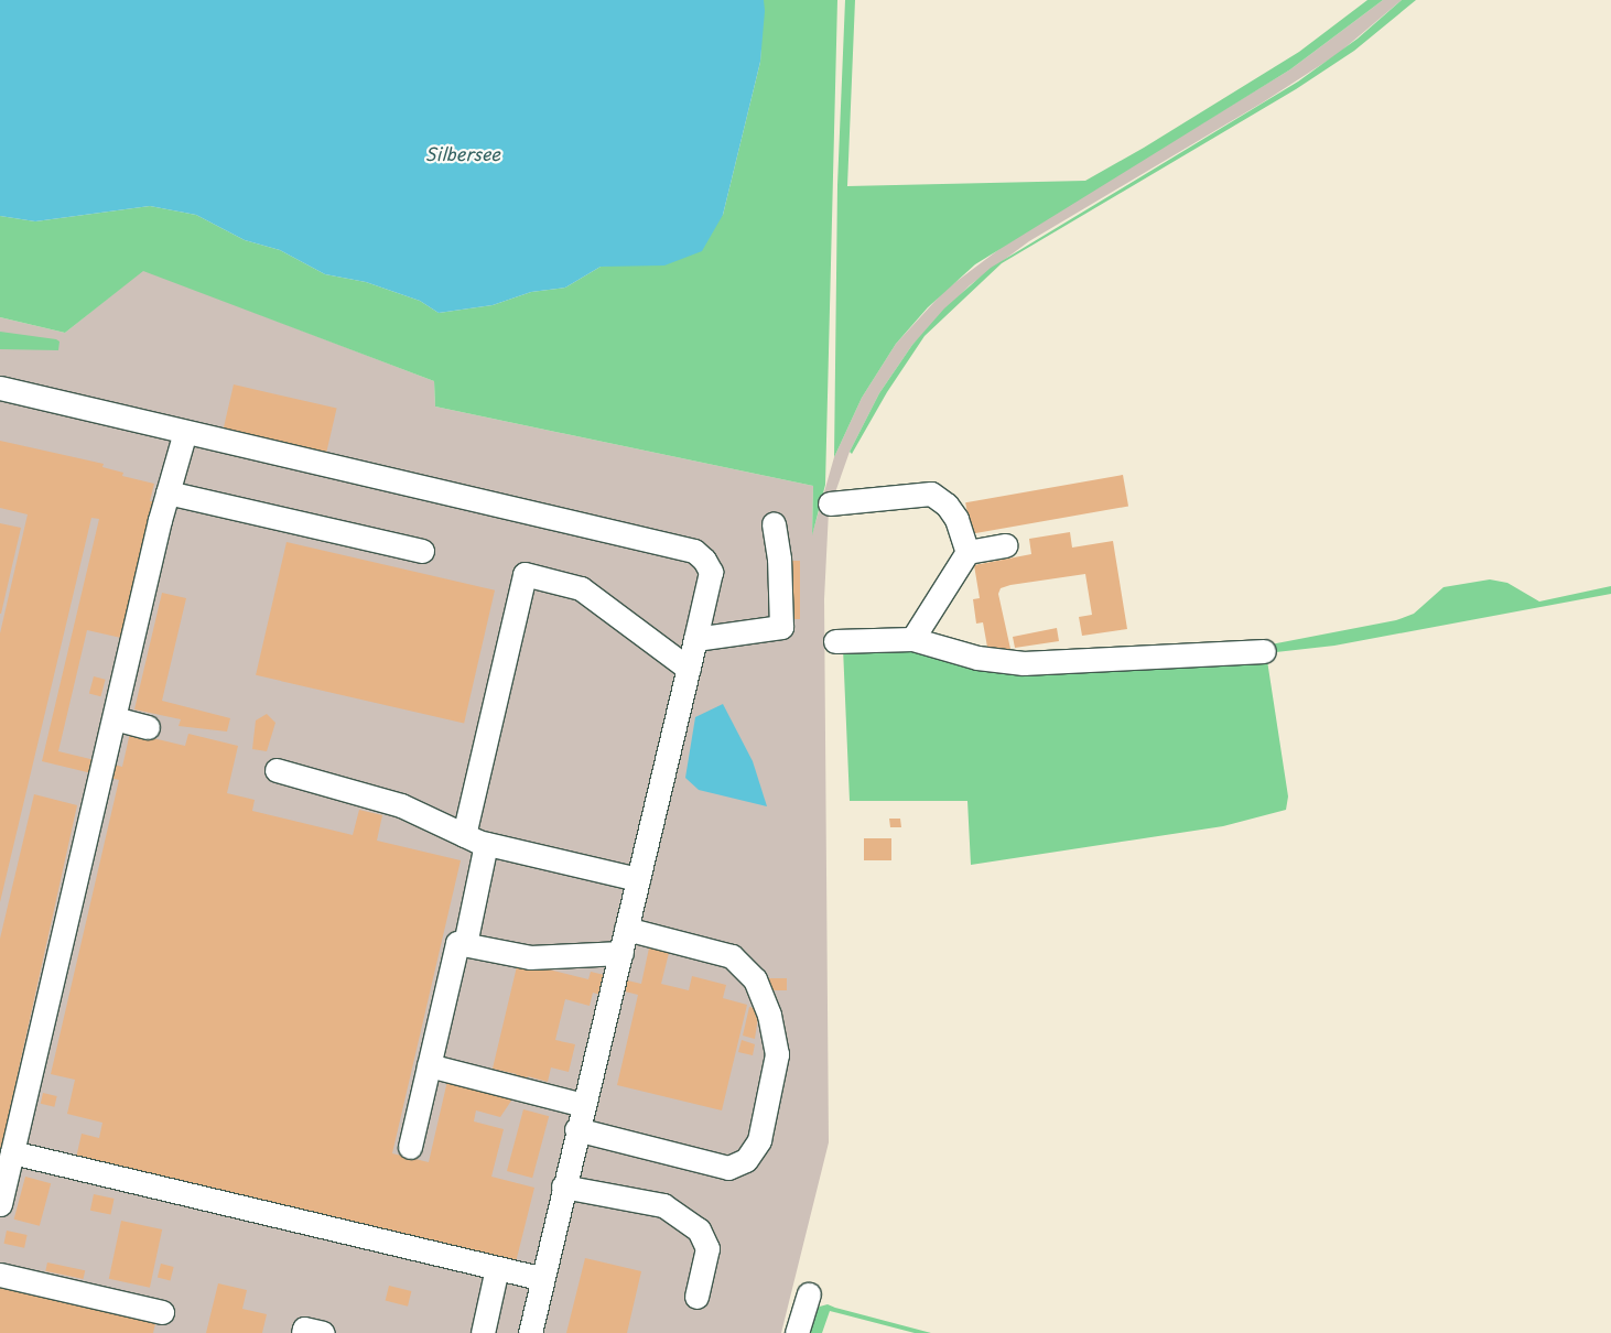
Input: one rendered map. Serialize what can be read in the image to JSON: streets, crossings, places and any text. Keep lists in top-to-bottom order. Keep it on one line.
{"water":["Silbersee"]}
